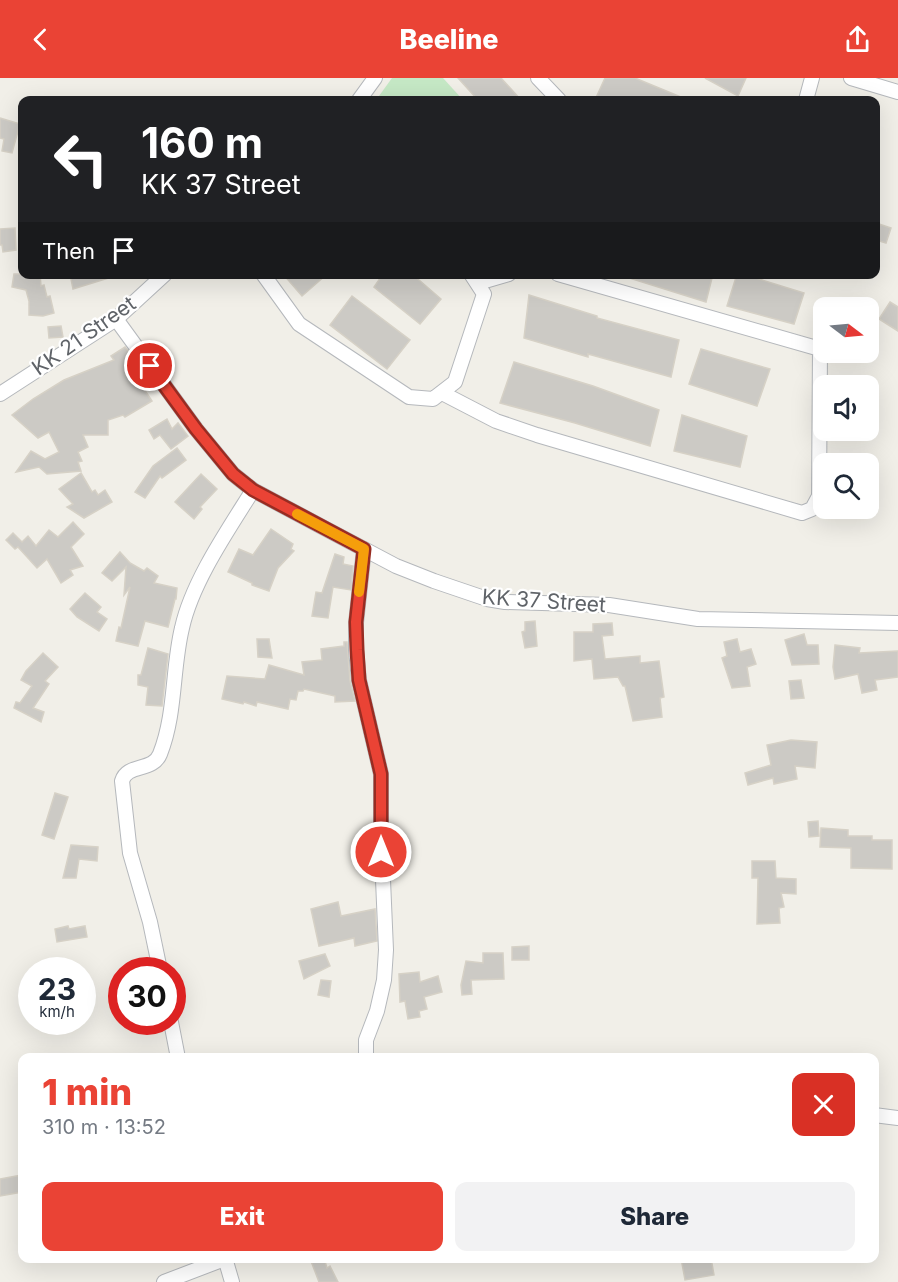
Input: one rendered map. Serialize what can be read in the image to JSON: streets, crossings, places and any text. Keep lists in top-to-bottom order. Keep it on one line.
{"streets":{"street":["KK 21 Street","KK 37 Street"]},"crossings":[["KK 21 Street","KK 37 Street"]],"north":"right","page":{"header":"Beeline","turn":["160 m","KK 37 Street"],"then":"Then","speed":"23 km/h","limit":"30","heading":["1 min","310 m · 13:52"],"buttons":["Exit","Share"]}}
